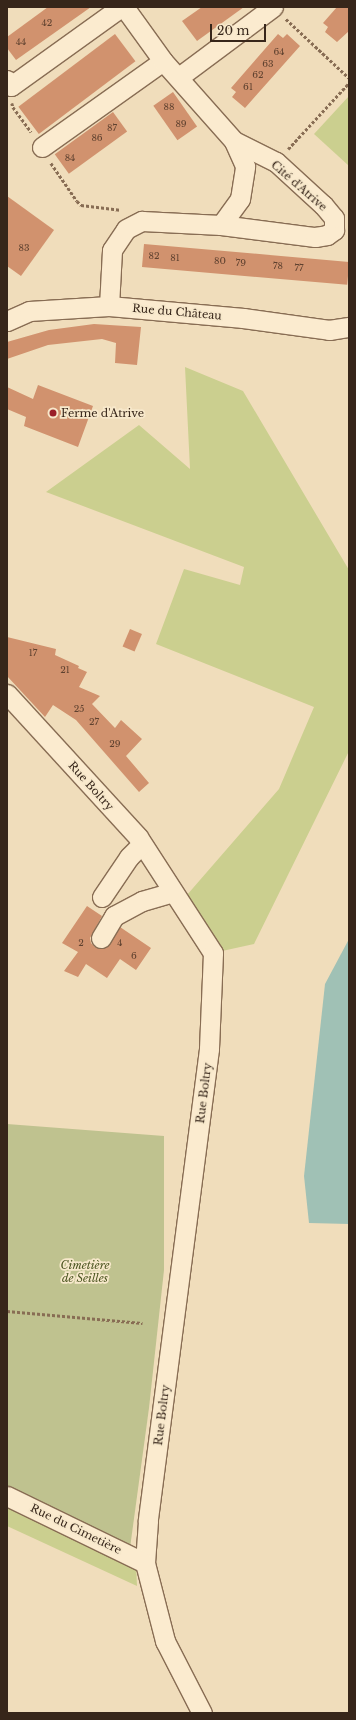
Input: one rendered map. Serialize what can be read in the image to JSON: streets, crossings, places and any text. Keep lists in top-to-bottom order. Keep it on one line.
{"streets":{"street":["Cité d'Atrive","Rue du Château","Rue Boltry","Rue du Cimetière"]},"crossings":[["Rue Boltry","Rue du Cimetière"]],"parks":["Cimetière de Seilles"],"places":["Ferme d'Atrive"],"house_numbers":["42","44","64","63","62","61","88","89","87","86","84","83","82","81","80","79","78","77","17","21","25","27","29","2","4","6"],"scale_bar":"20 m"}
